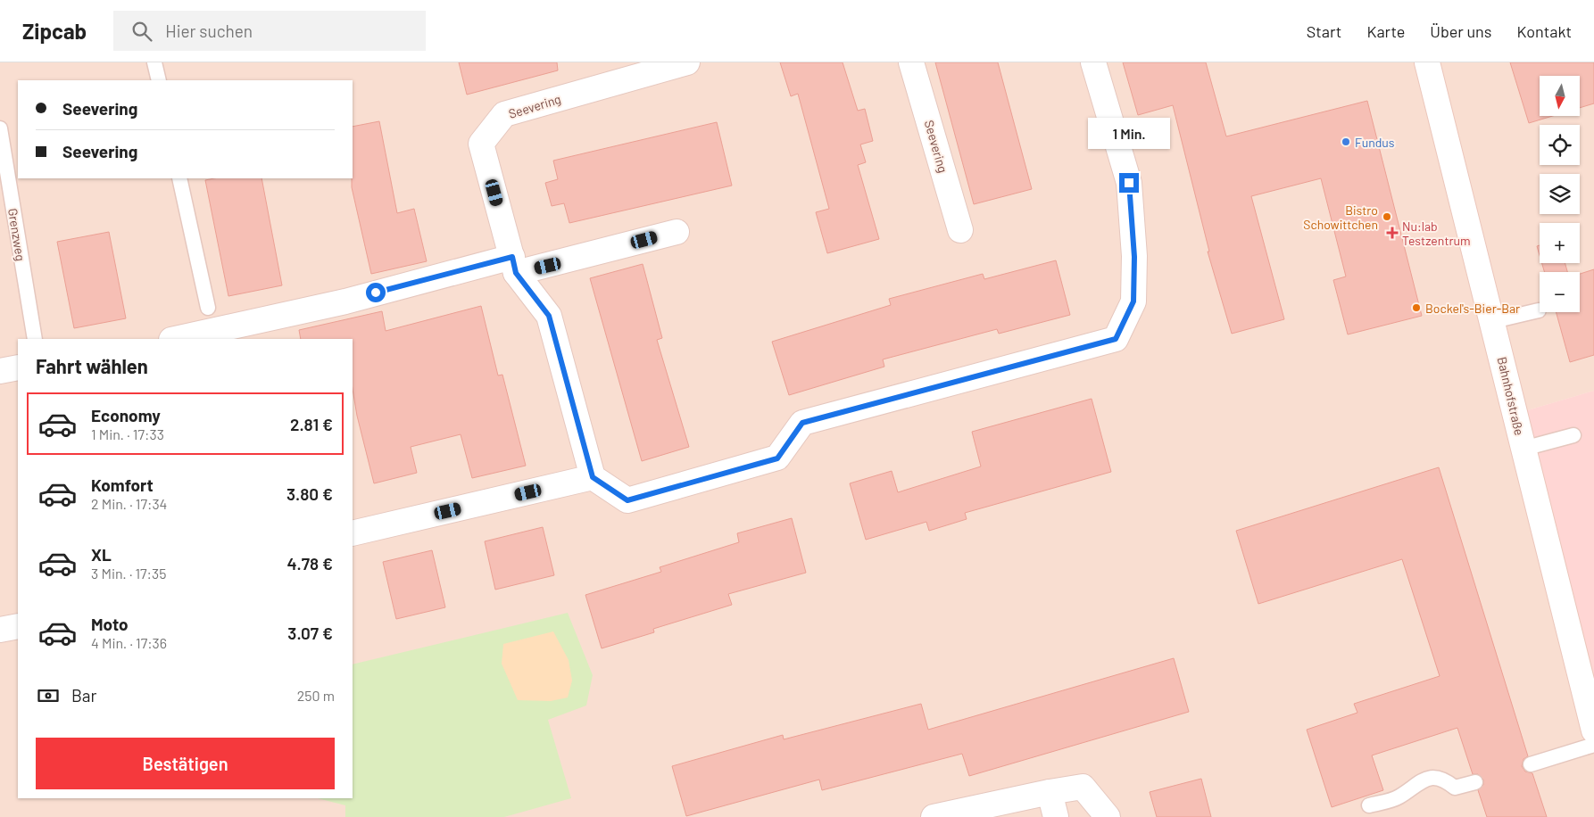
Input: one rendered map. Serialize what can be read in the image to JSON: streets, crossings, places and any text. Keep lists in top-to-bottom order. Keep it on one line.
{"streets":{"street":["Seevering","Bahnhofstraße"],"lane":["Grenzweg"]},"places":{"other":["Fundus","Bistro Schowittchen","Bockel's-Bier-Bar"],"health":["Nu:lab Testzentrum"]},"north":"bottom","page":{"header":"Zipcab","search":"Hier suchen","nav":["Start","Karte","Über uns","Kontakt"],"map_buttons":["+","−"],"banner":["Seevering","Seevering"],"bubble":"1 Min.","heading":"Fahrt wählen","list":[{"name":"Economy","note":"1 Min. · 17:33","value":"2.81 €"},{"name":"Komfort","note":"2 Min. · 17:34","value":"3.80 €"},{"name":"XL","note":"3 Min. · 17:35","value":"4.78 €"},{"name":"Moto","note":"4 Min. · 17:36","value":"3.07 €"}],"pay":["Bar","250 m"],"buttons":"Bestätigen"}}
